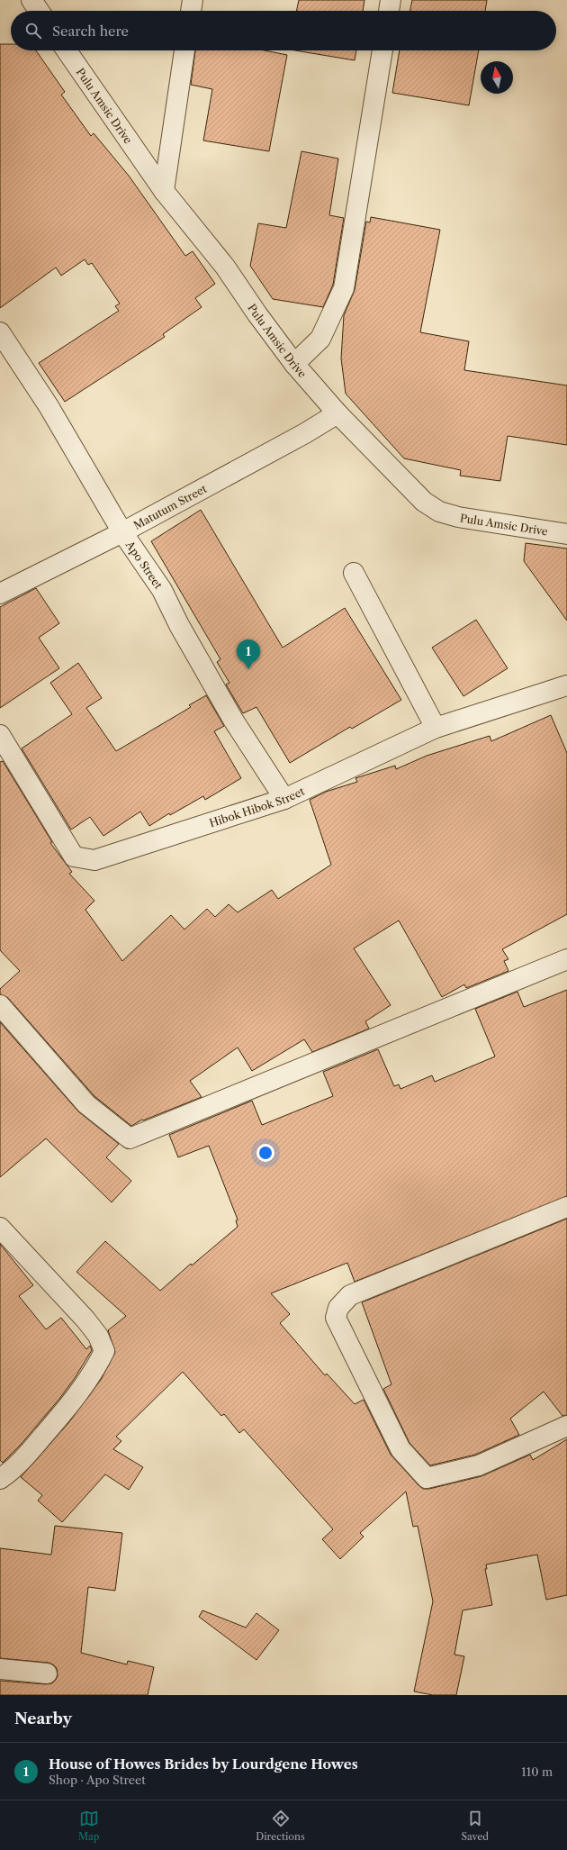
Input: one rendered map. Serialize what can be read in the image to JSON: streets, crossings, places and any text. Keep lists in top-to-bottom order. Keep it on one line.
{"streets":{"street":["Pulu Amsic Drive","Matutum Street","Apo Street","Hibok Hibok Street"]},"crossings":[["Pulu Amsic Drive","Matutum Street"],["Matutum Street","Apo Street"],["Apo Street","Hibok Hibok Street"]],"north":"top","page":{"search":"Search here","pins":"1","heading":"Nearby","list":[{"mark":"1","name":"House of Howes Brides by Lourdgene Howes","note":"Shop · Apo Street","value":"110 m"}],"nav":["Map","Directions","Saved"]}}
